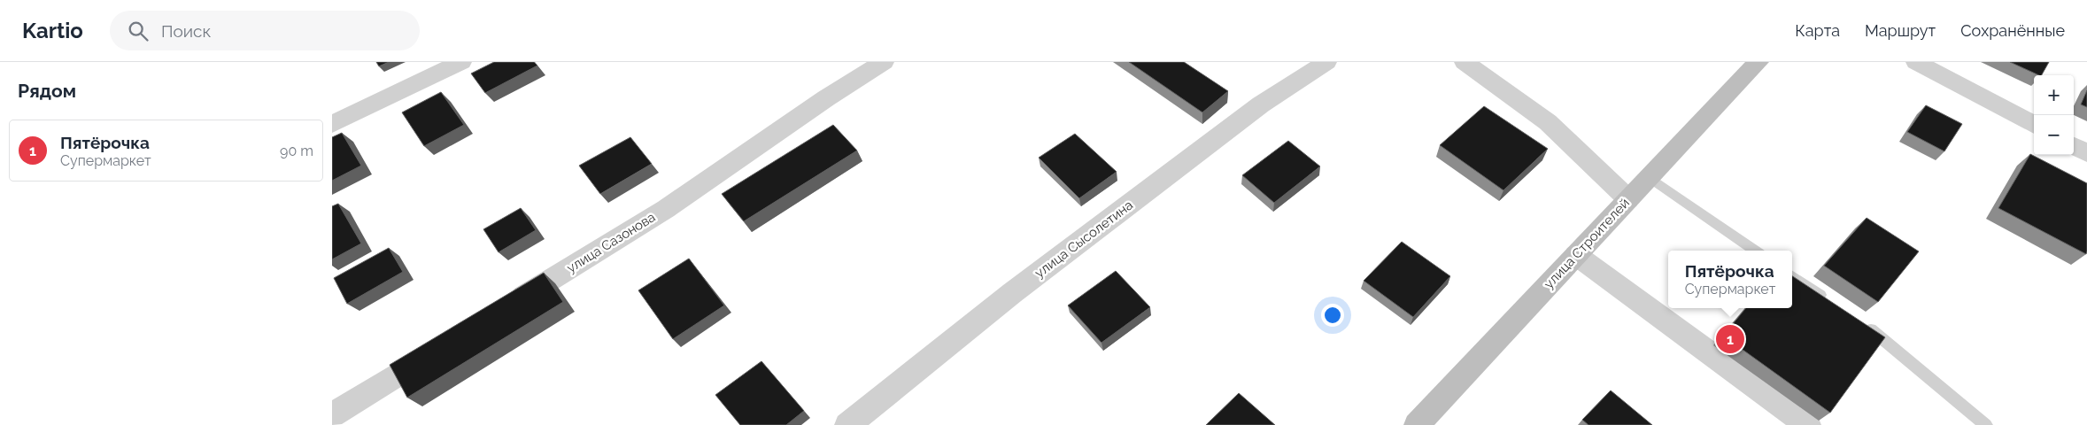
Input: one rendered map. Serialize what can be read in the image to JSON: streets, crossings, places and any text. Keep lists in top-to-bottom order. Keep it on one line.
{"streets":{"main road":["улица Строителей"],"street":["улица Сысолетина","улица Сазонова"]},"page":{"header":"Kartio","search":"Поиск","nav":["Карта","Маршрут","Сохранённые"],"heading":"Рядом","map_buttons":["+","−"],"list":[{"mark":"1","name":"Пятёрочка","note":"Супермаркет","value":"90 m"}],"popup":["Пятёрочка","Супермаркет"],"pins":"1"}}
